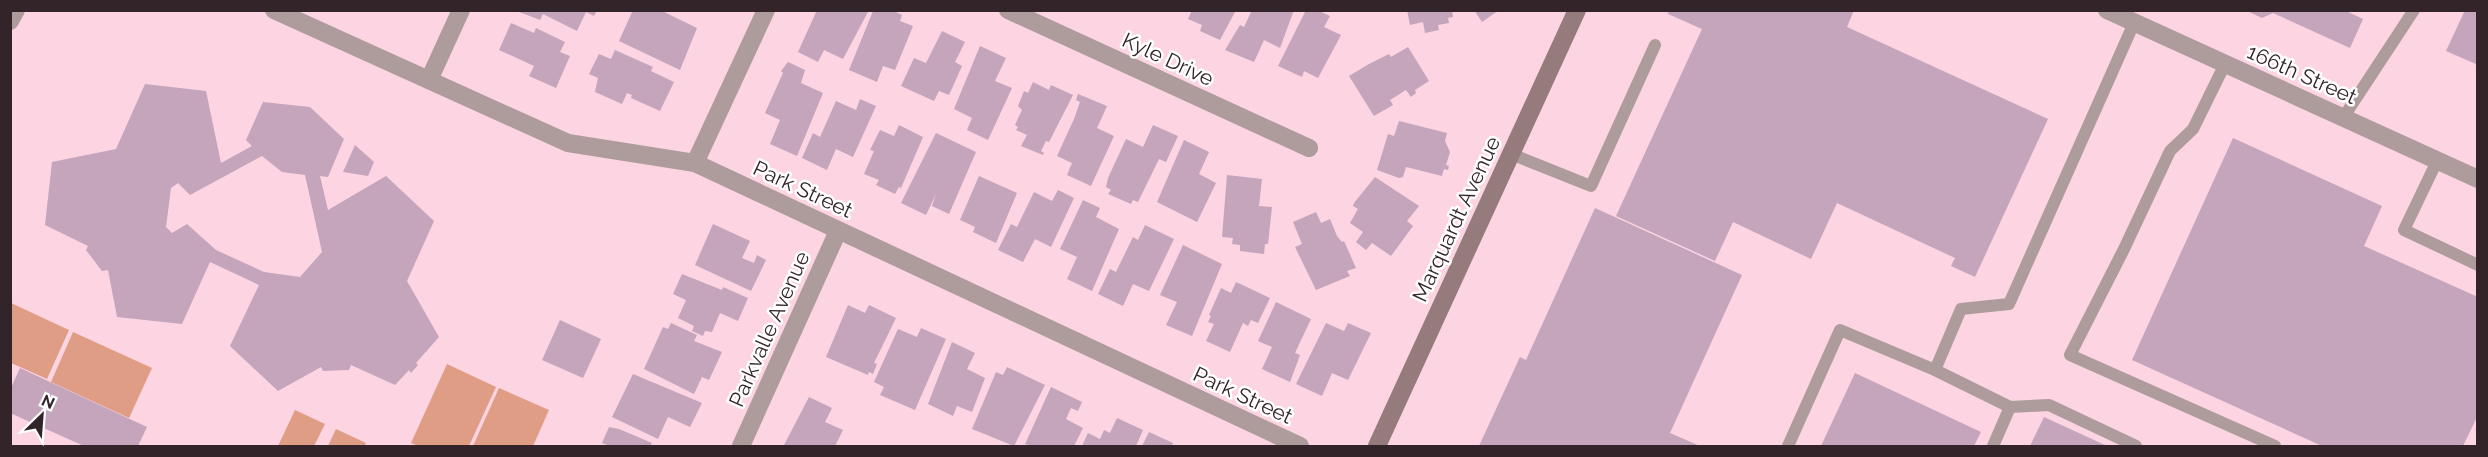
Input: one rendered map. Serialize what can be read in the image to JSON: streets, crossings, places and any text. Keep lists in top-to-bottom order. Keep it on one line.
{"streets":{"main road":["Marquardt Avenue"],"street":["Kyle Drive","166th Street","Park Street","Parkvalle Avenue"]},"crossings":[["Park Street","Parkvalle Avenue"]],"north":"top right"}
